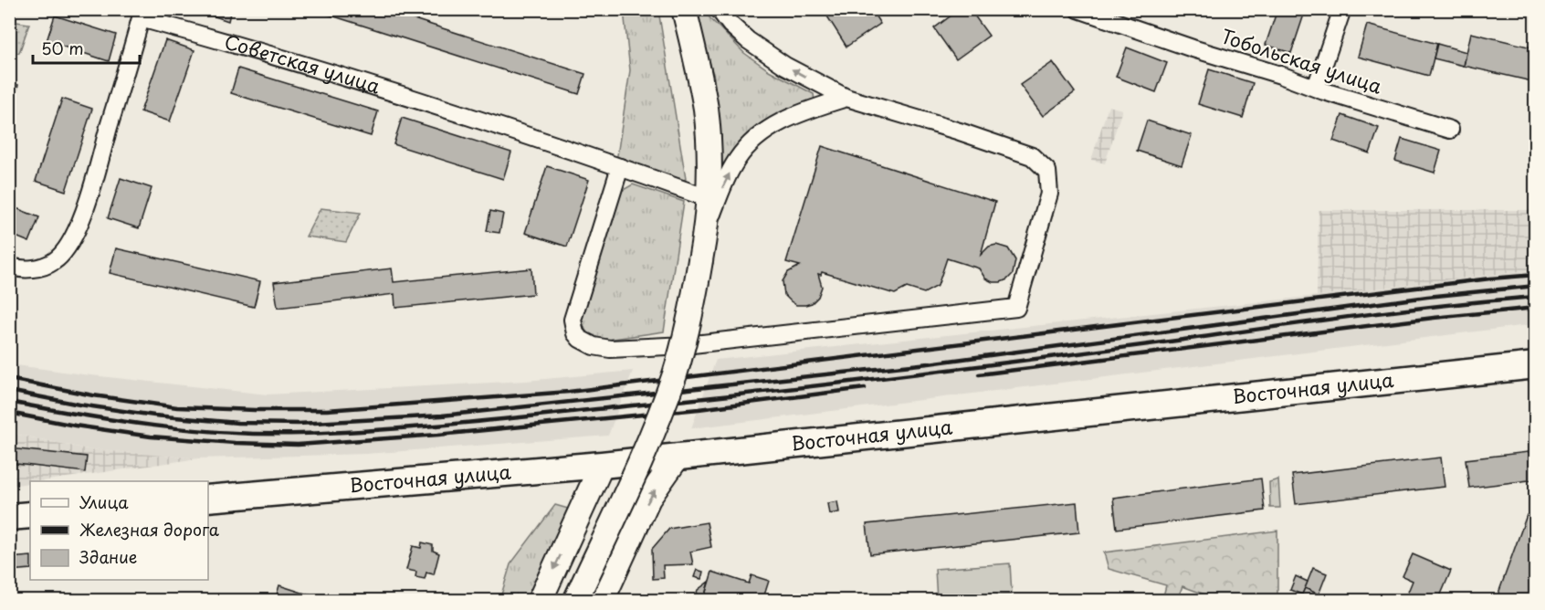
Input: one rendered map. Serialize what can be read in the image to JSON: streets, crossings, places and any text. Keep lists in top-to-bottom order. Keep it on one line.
{"streets":{"main road":["Восточная улица"],"street":["Тобольская улица","Советская улица"]},"legend":["Улица","Железная дорога","Здание"],"scale_bar":"50 m"}
